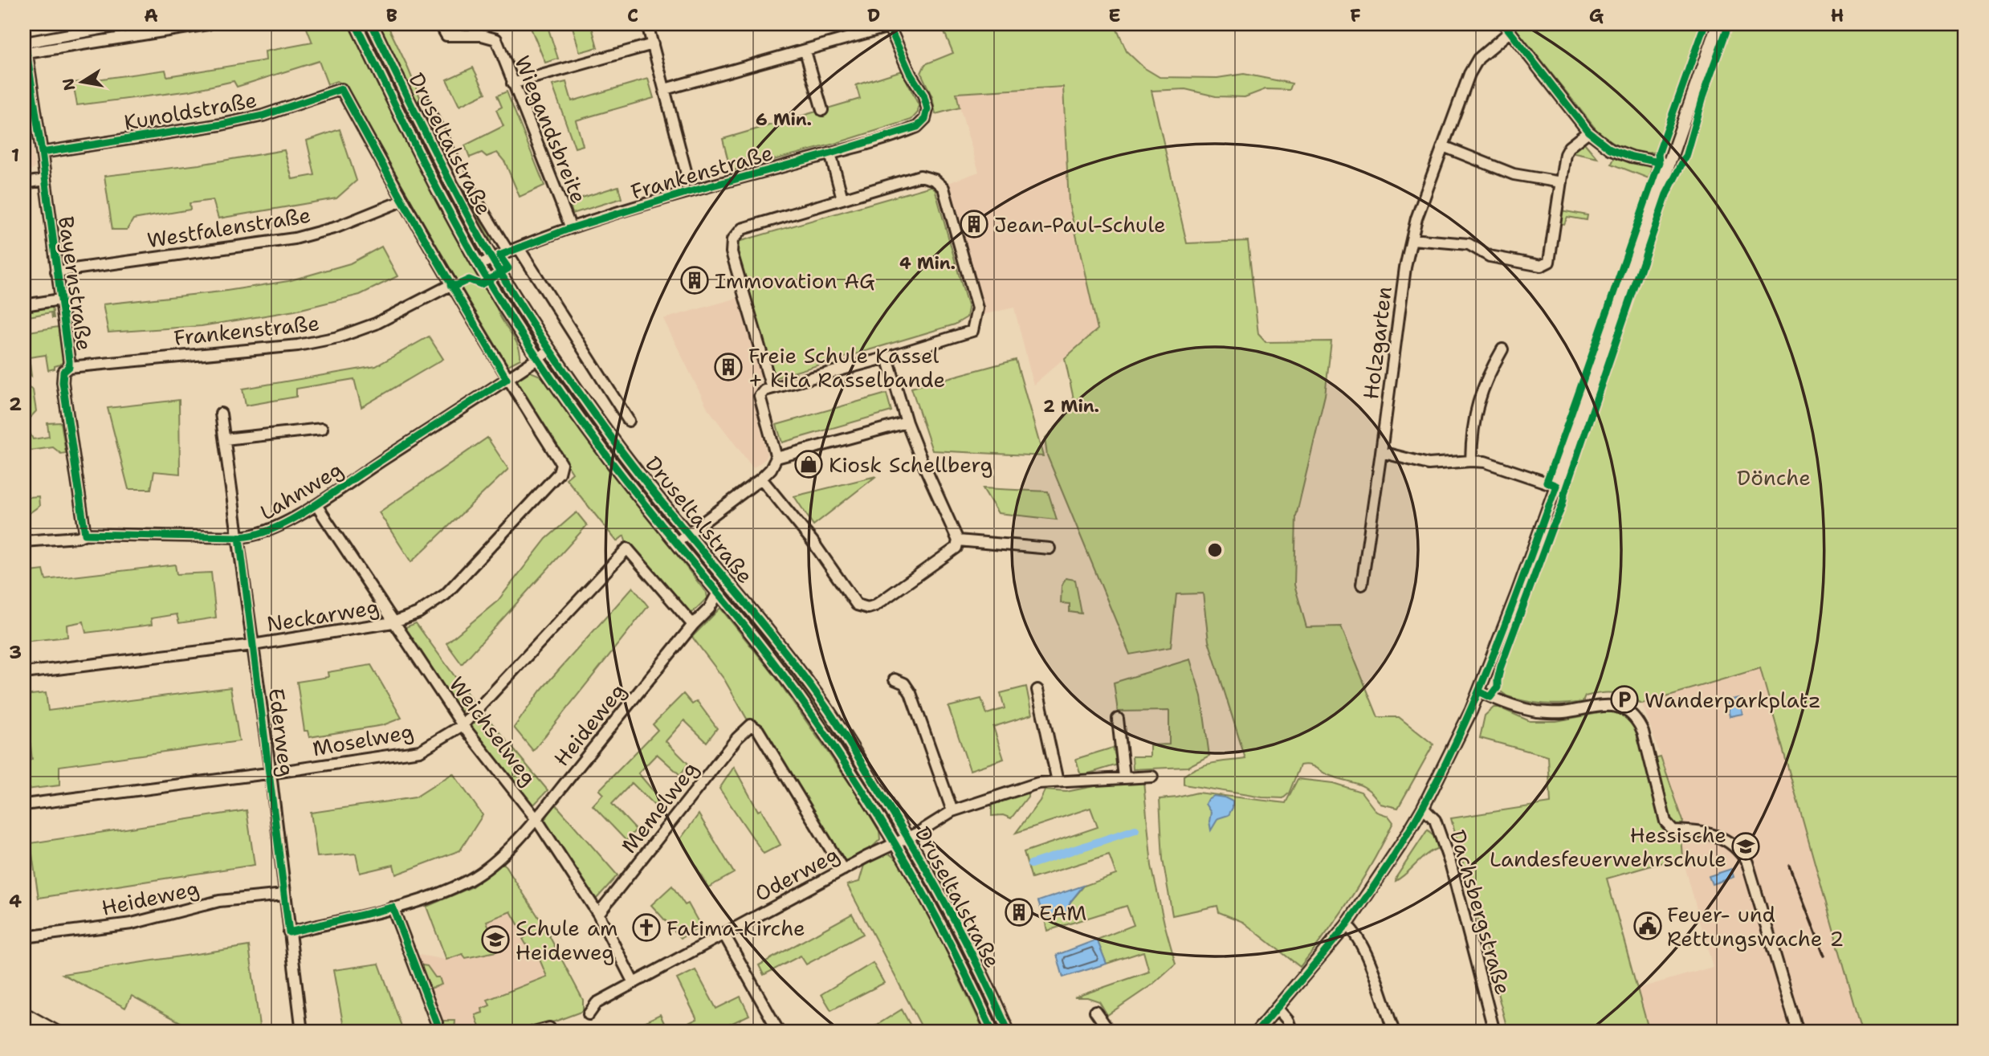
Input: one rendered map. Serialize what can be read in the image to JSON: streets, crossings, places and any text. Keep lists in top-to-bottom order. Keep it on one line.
{"streets":{"main road":["Druseltalstraße"],"street":["Kunoldstraße","Wiegandsbreite","Frankenstraße","Westfalenstraße","Bayernstraße","Holzgarten","Lahnweg","Neckarweg","Heideweg","Weichselweg","Ederweg","Moselweg","Memelweg","Oderweg","Dachsbergstraße"]},"crossings":[["Kunoldstraße","Westfalenstraße"],["Kunoldstraße","Bayernstraße"],["Wiegandsbreite","Frankenstraße"],["Druseltalstraße","Frankenstraße"],["Druseltalstraße","Lahnweg"],["Druseltalstraße","Heideweg"],["Druseltalstraße","Oderweg"],["Frankenstraße","Bayernstraße"],["Westfalenstraße","Bayernstraße"],["Bayernstraße","Lahnweg"],["Lahnweg","Neckarweg"],["Lahnweg","Weichselweg"],["Lahnweg","Ederweg"],["Neckarweg","Weichselweg"],["Neckarweg","Ederweg"],["Heideweg","Weichselweg"],["Heideweg","Ederweg"],["Heideweg","Moselweg"],["Weichselweg","Moselweg"],["Weichselweg","Memelweg"],["Weichselweg","Oderweg"],["Ederweg","Moselweg"],["Memelweg","Oderweg"]],"parks":["Dönche"],"places":{"building":["Jean-Paul-Schule","Immovation AG","Freie Schule Kassel + Kita Rasselbande","EAM"],"shop":["Kiosk Schellberg"],"parking":["Wanderparkplatz"],"school or university":["Hessische Landesfeuerwehrschule","Schule am Heideweg"],"public building":["Feuer- und Rettungswache 2"],"church":["Fatima-Kirche"]},"north":"left","grid":{"columns":["A","B","C","D","E","F","G","H"],"rows":["1","2","3","4"]},"rings":["6 Min.","4 Min.","2 Min."]}
